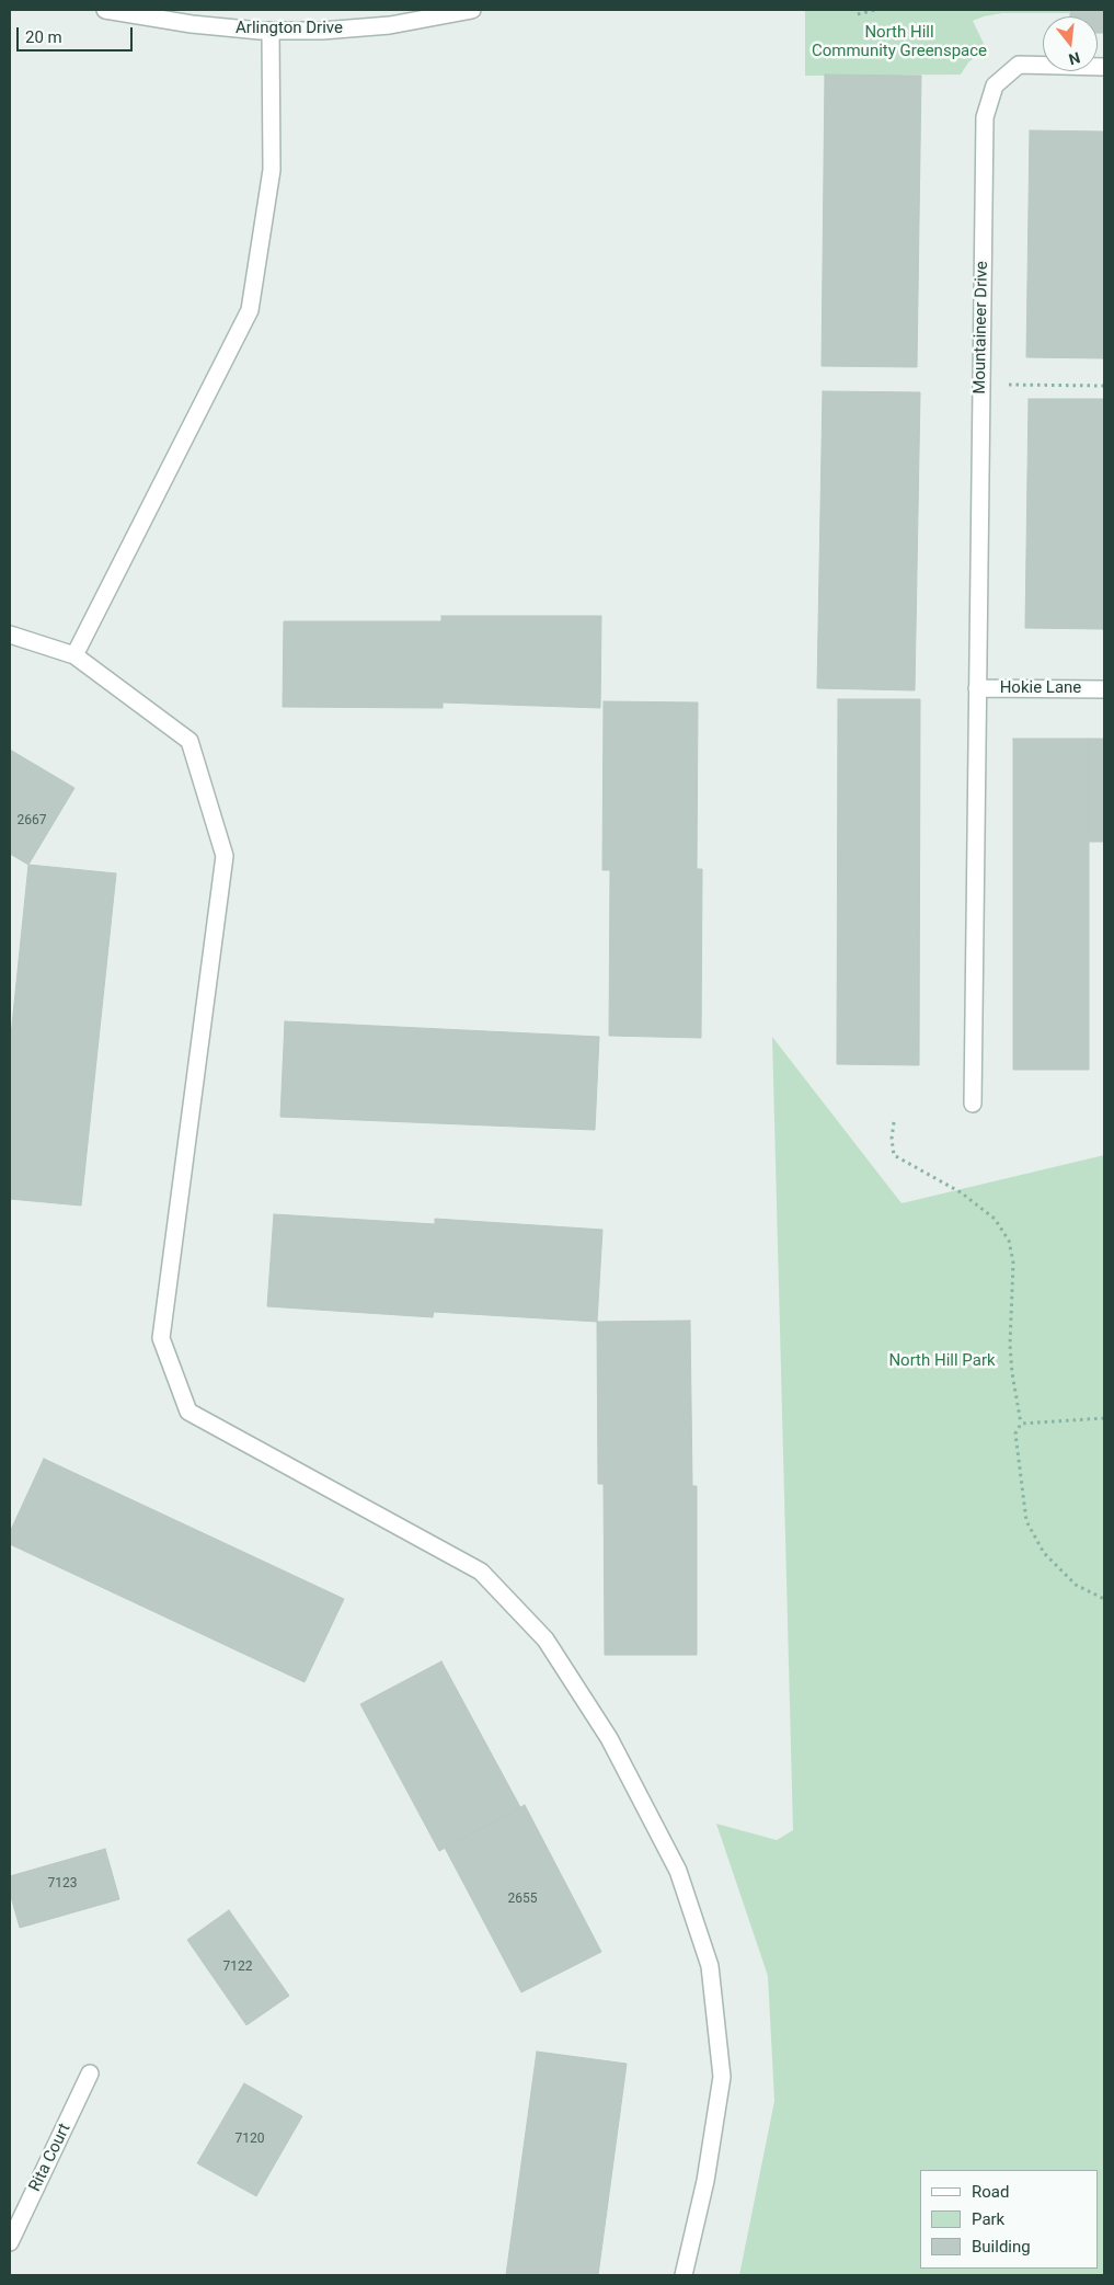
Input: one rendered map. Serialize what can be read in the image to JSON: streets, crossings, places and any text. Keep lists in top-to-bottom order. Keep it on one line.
{"streets":{"street":["Arlington Drive","Mountaineer Drive","Hokie Lane","Rita Court"]},"crossings":[["Mountaineer Drive","Hokie Lane"]],"parks":["North Hill Community Greenspace","North Hill Park"],"house_numbers":["2667","7123","2655","7122","7120"],"legend":["Road","Park","Building"],"scale_bar":"20 m","north":"bottom"}
